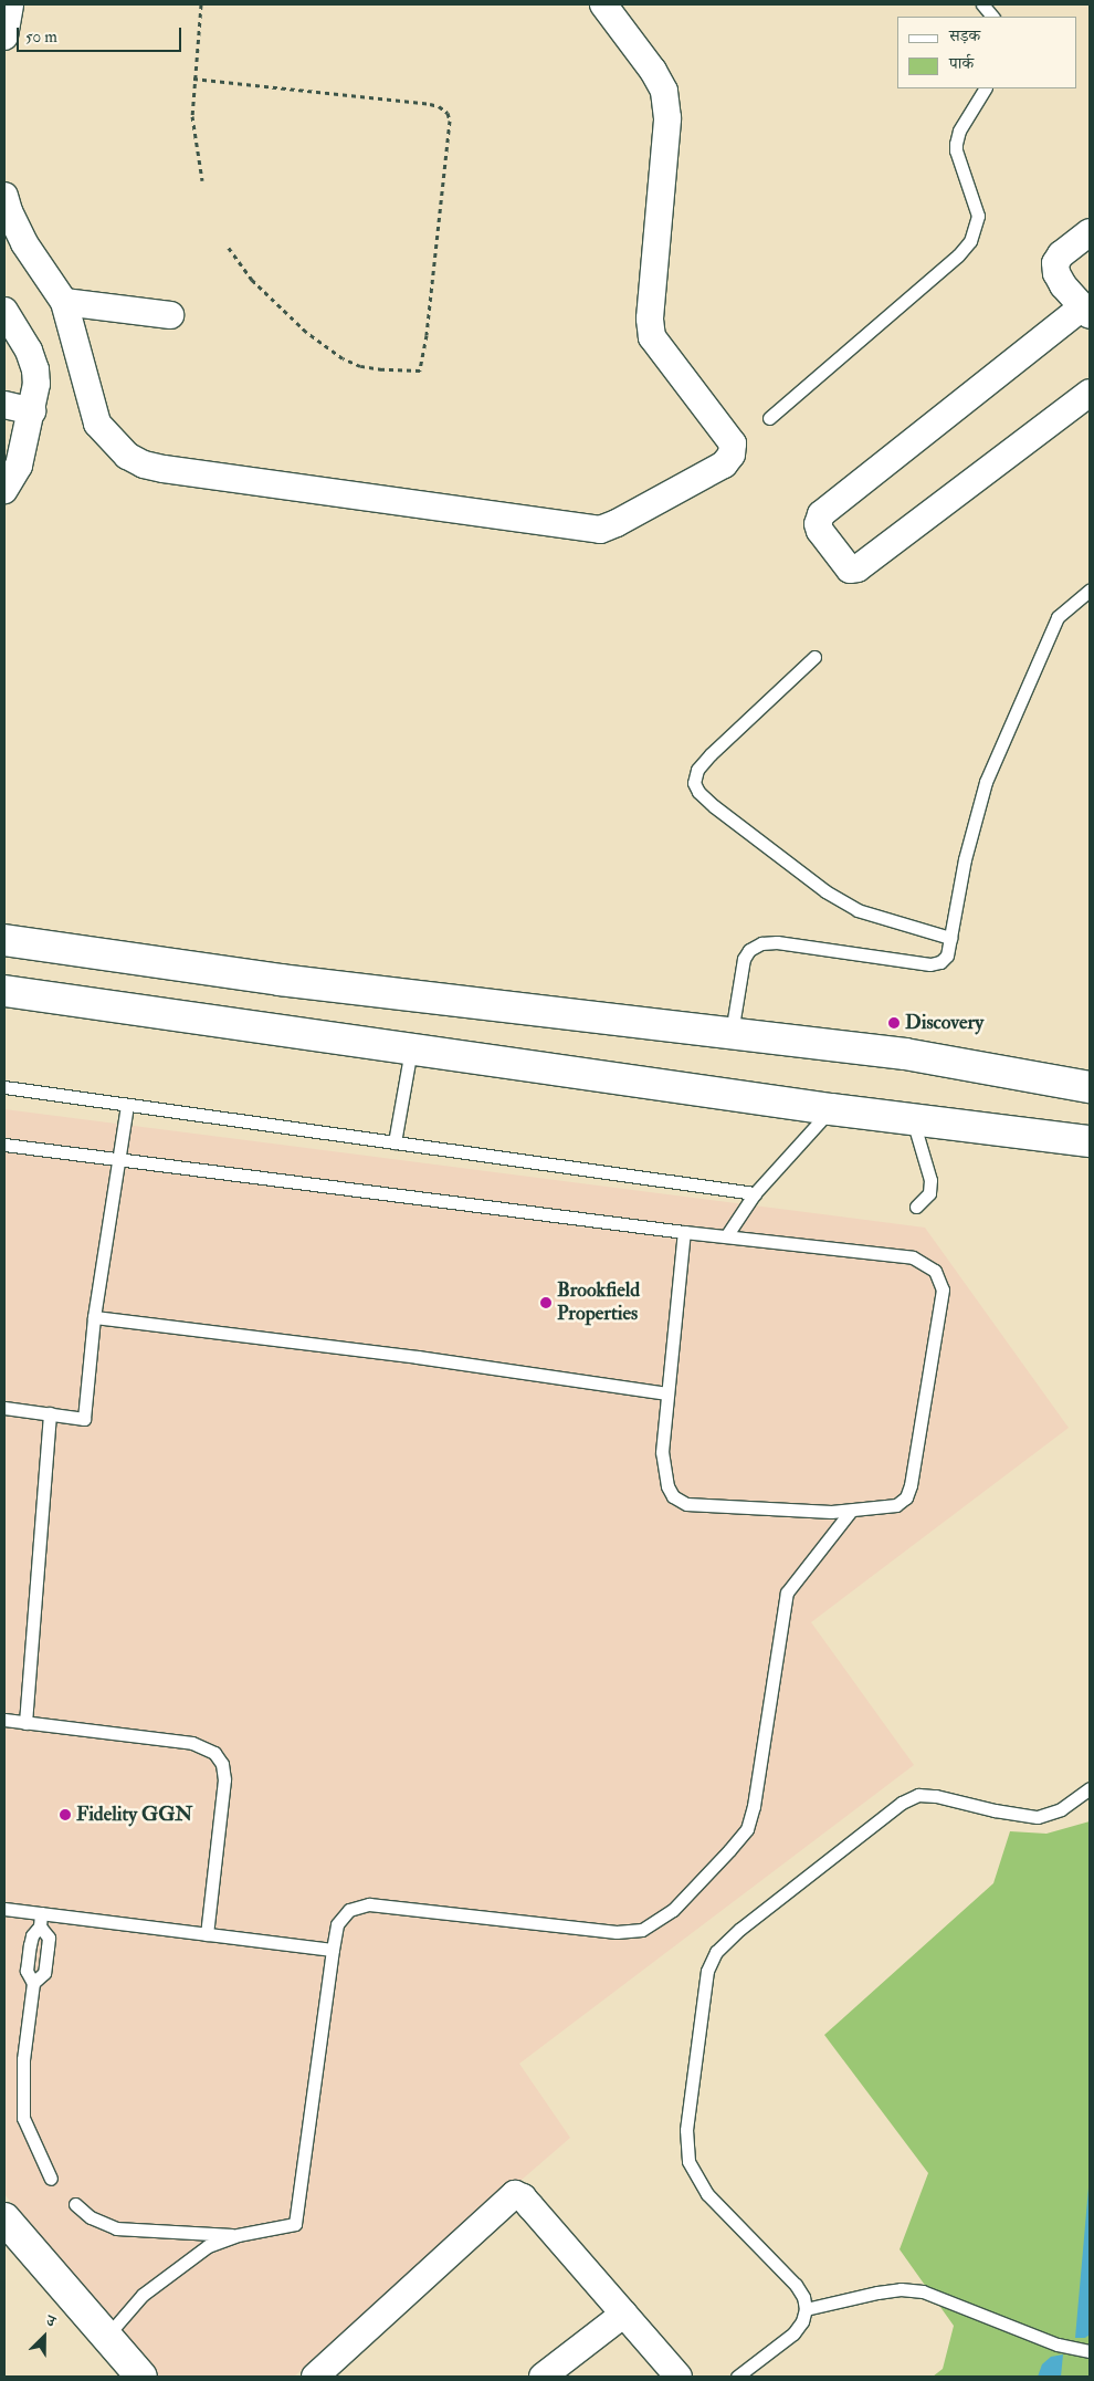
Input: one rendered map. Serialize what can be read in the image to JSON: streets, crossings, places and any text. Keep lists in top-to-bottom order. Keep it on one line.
{"places":["Discovery","Brookfield Properties","Fidelity GGN"],"legend":["सड़क","पार्क"],"scale_bar":"50 m","north":"top right"}
